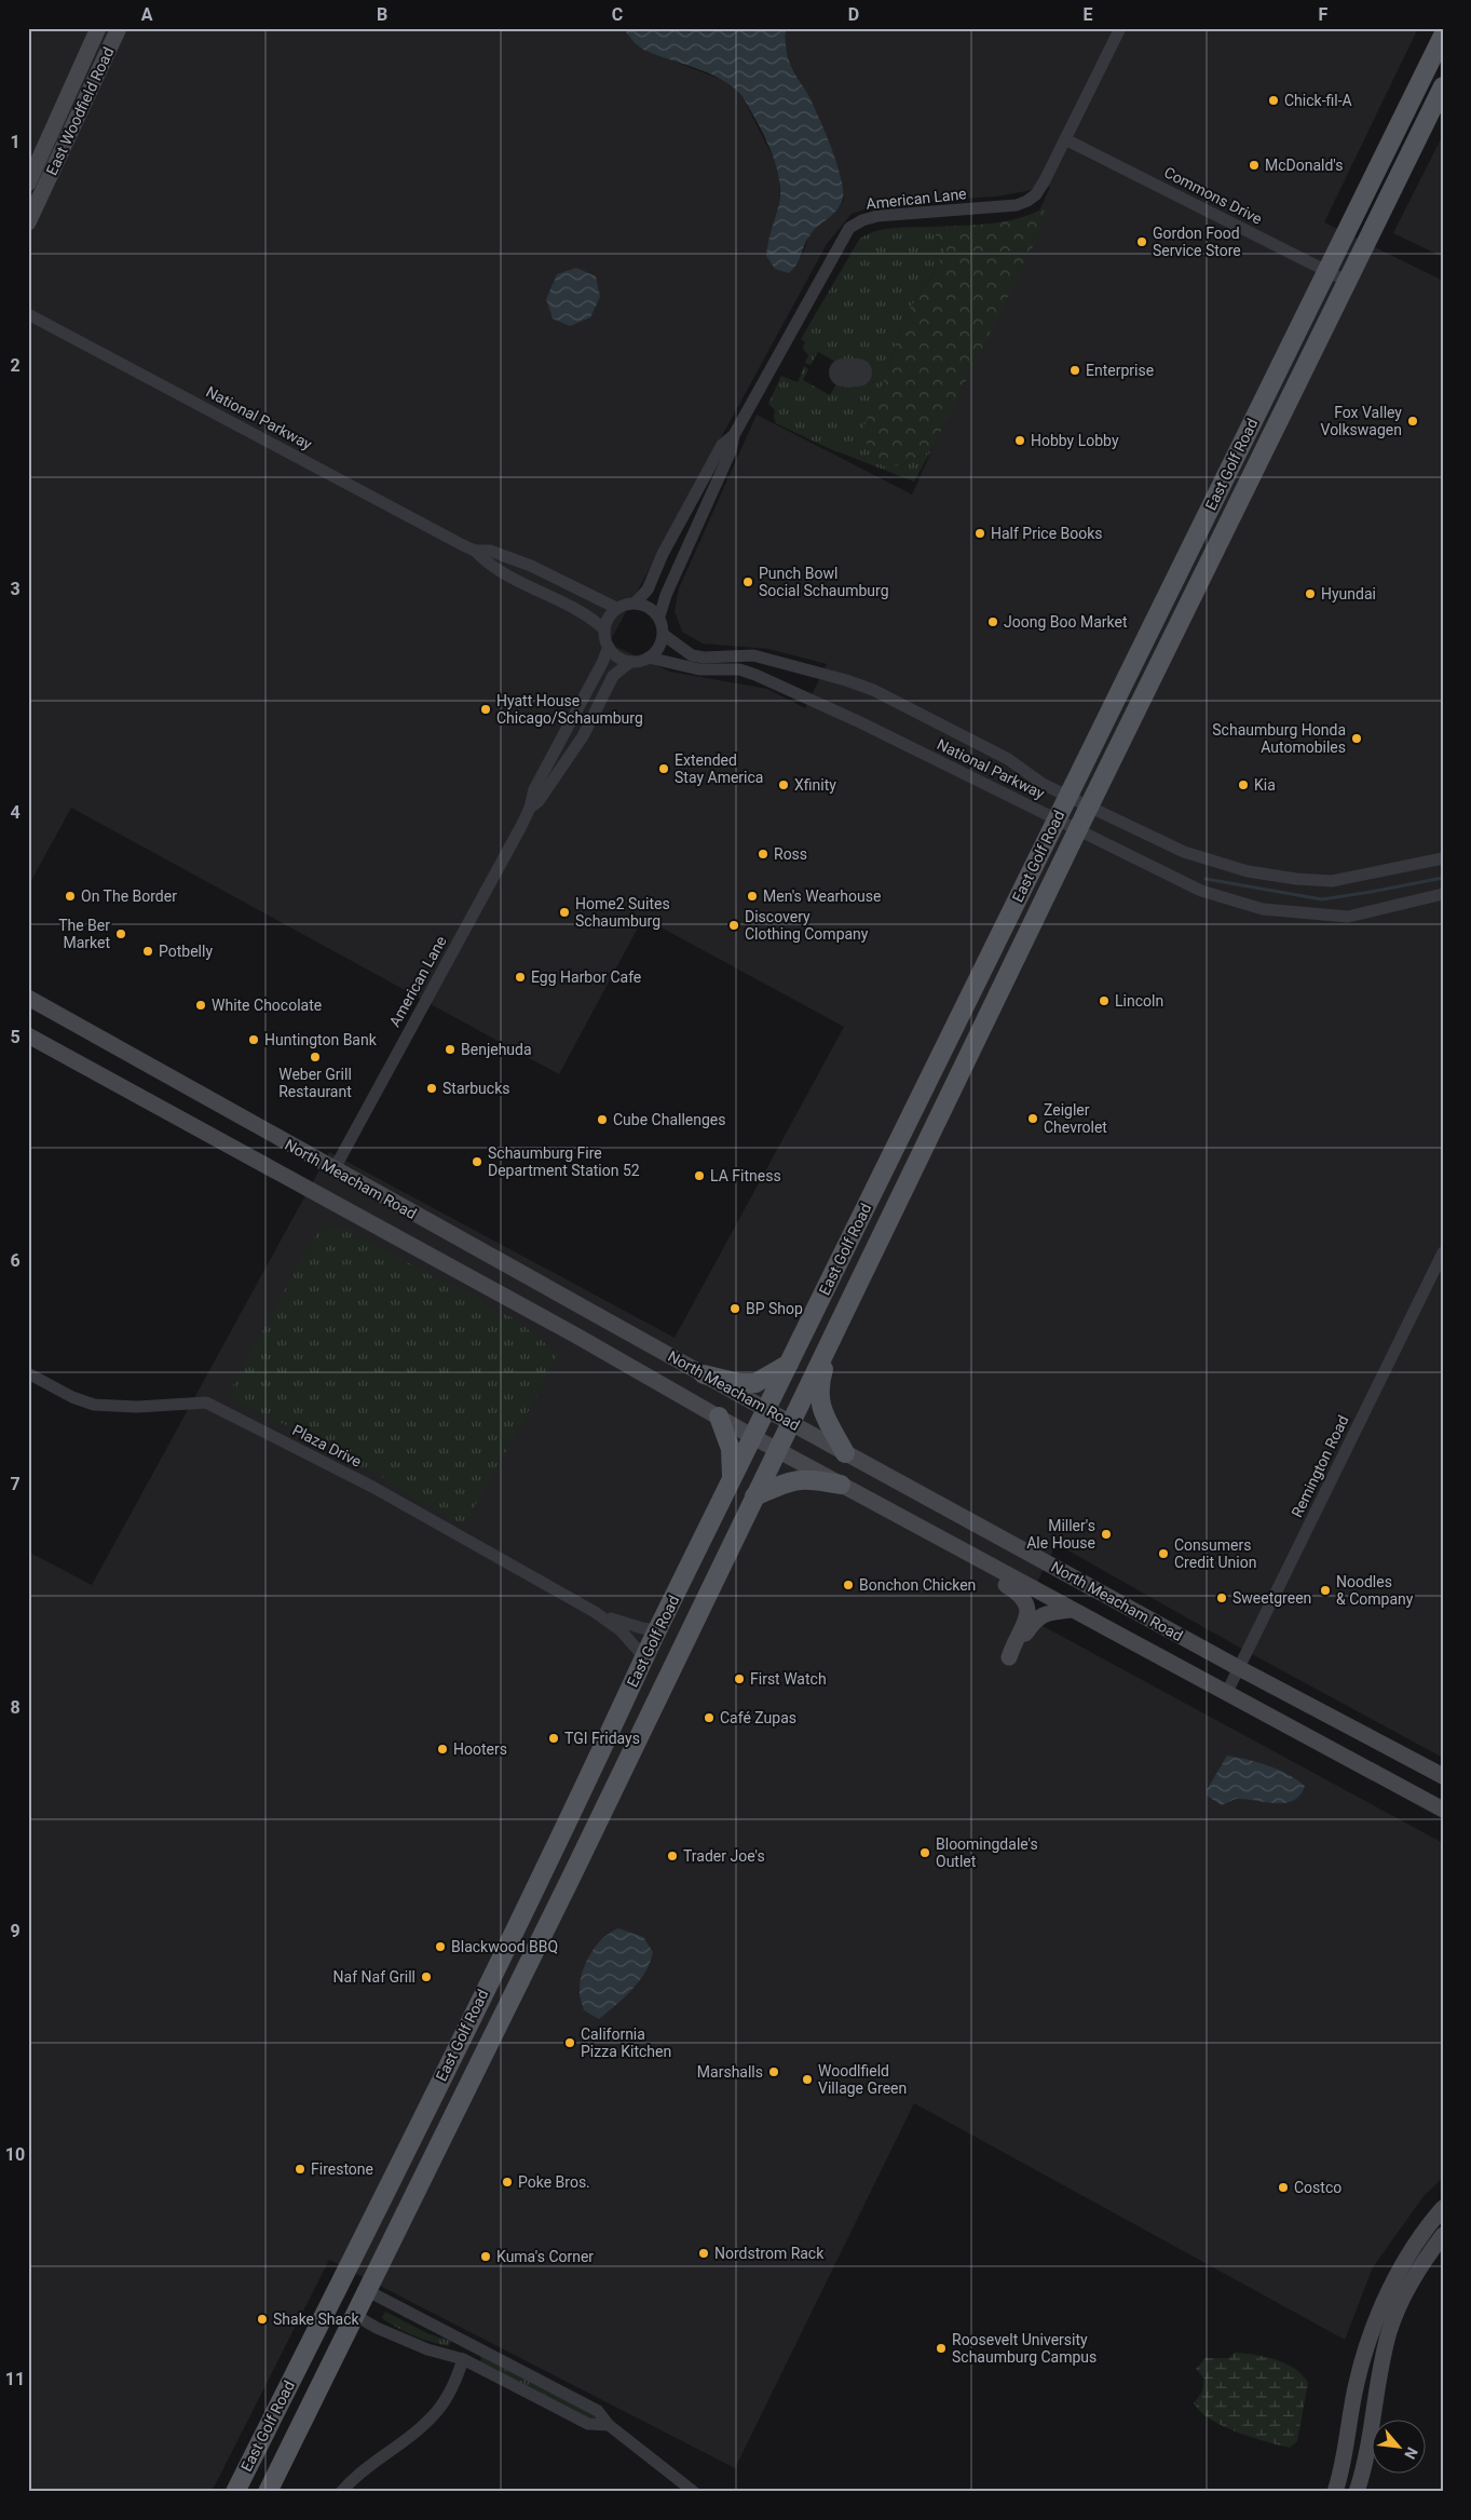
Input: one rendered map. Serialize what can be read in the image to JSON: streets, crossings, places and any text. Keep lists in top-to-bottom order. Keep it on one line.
{"streets":{"main road":["East Woodfield Road","East Golf Road","North Meacham Road"],"street":["Commons Drive","American Lane","National Parkway","Plaza Drive","Remington Road"]},"crossings":[["Commons Drive","American Lane"],["Commons Drive","East Golf Road"],["American Lane","National Parkway"],["American Lane","North Meacham Road"],["National Parkway","East Golf Road"],["East Golf Road","North Meacham Road"],["East Golf Road","Plaza Drive"],["North Meacham Road","Remington Road"]],"places":["Chick-fil-A","McDonald's","Gordon Food Service Store","Enterprise","Fox Valley Volkswagen","Hobby Lobby","Half Price Books","Punch Bowl Social Schaumburg","Hyundai","Joong Boo Market","Hyatt House Chicago/Schaumburg","Schaumburg Honda Automobiles","Extended Stay America","Xfinity","Kia","Ross","On The Border","Men's Wearhouse","Home2 Suites Schaumburg","Discovery Clothing Company","The Ber Market","Potbelly","Egg Harbor Cafe","Lincoln","White Chocolate","Huntington Bank","Benjehuda","Weber Grill Restaurant","Starbucks","Zeigler Chevrolet","Cube Challenges","Schaumburg Fire Department Station 52","LA Fitness","BP Shop","Miller's Ale House","Consumers Credit Union","Bonchon Chicken","Noodles & Company","Sweetgreen","First Watch","Café Zupas","TGI Fridays","Hooters","Bloomingdale's Outlet","Trader Joe's","Blackwood BBQ","Naf Naf Grill","California Pizza Kitchen","Marshalls","Woodlfield Village Green","Firestone","Poke Bros.","Costco","Nordstrom Rack","Kuma's Corner","Shake Shack","Roosevelt University Schaumburg Campus"],"north":"bottom right","grid":{"columns":["A","B","C","D","E","F"],"rows":["1","2","3","4","5","6","7","8","9","10","11"]}}
